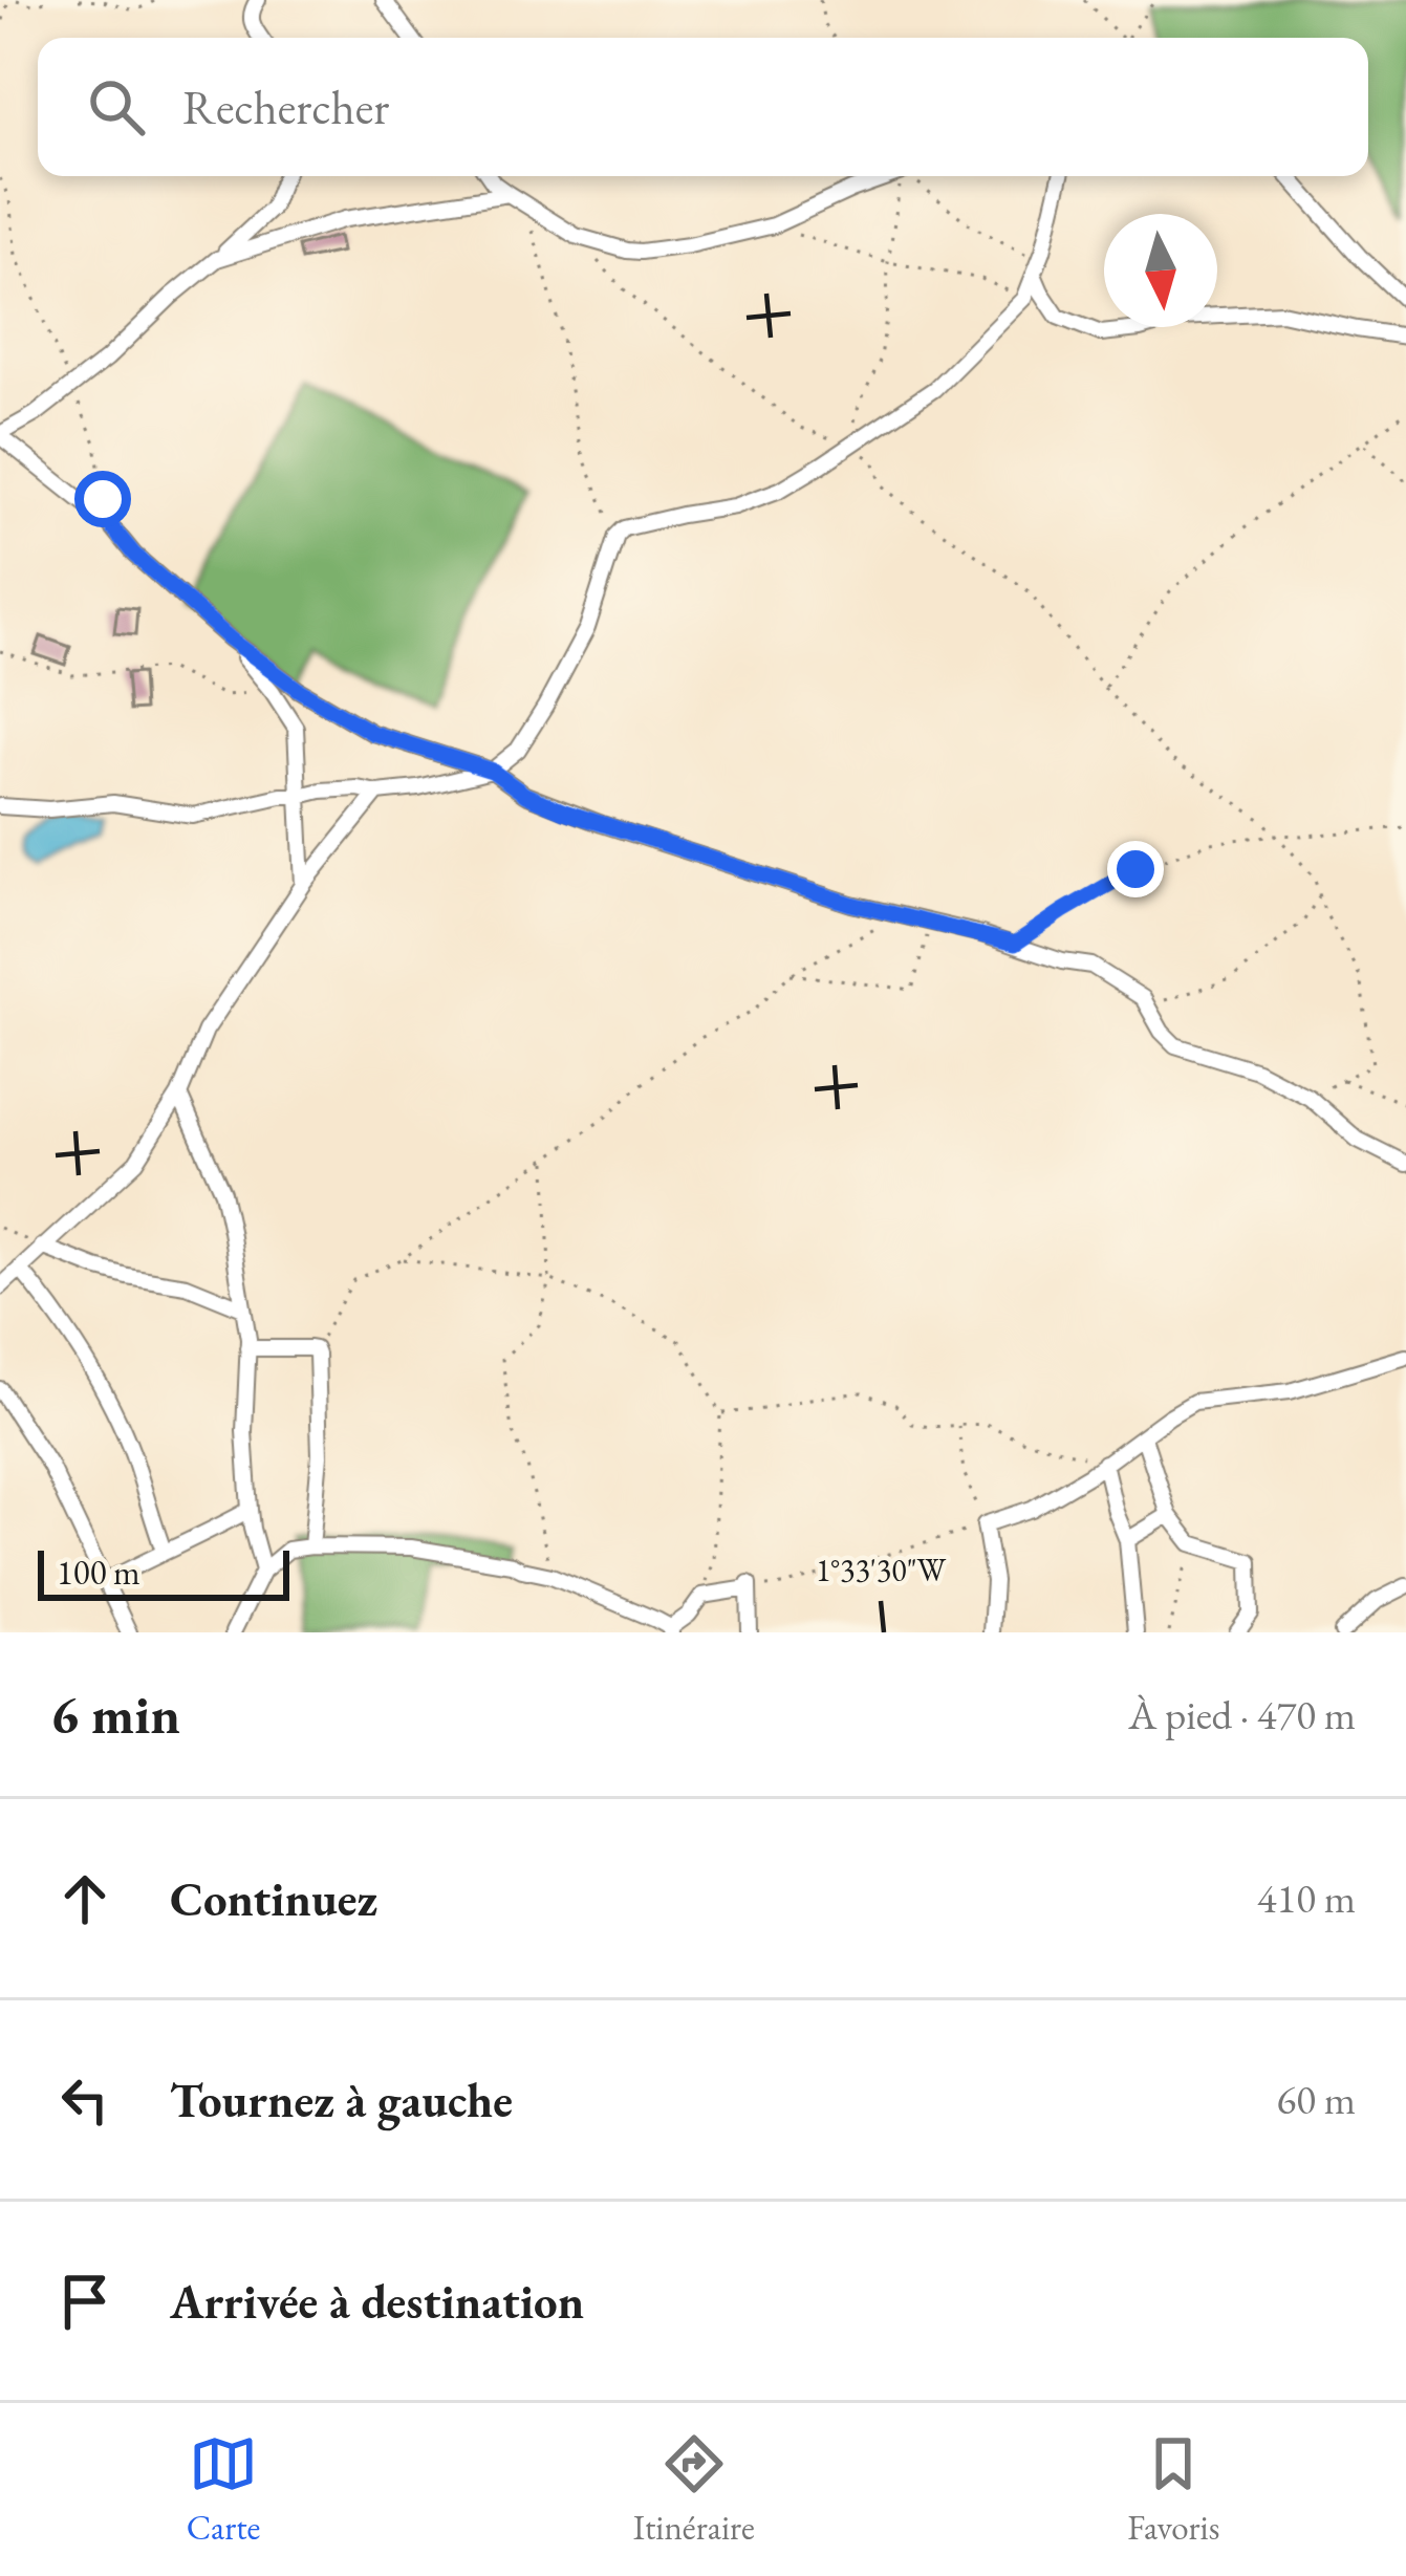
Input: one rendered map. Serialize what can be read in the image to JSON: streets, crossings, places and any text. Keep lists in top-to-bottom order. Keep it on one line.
{"scale_bar":"100 m","north":"bottom","page":{"search":"Rechercher","scale":"100 m","heading":["6 min","À pied · 470 m"],"list":[["Continuez","410 m"],["Tournez à gauche","60 m"],"Arrivée à destination"],"nav":["Carte","Itinéraire","Favoris"]},"coordinates":["1°33'30\"W"]}
